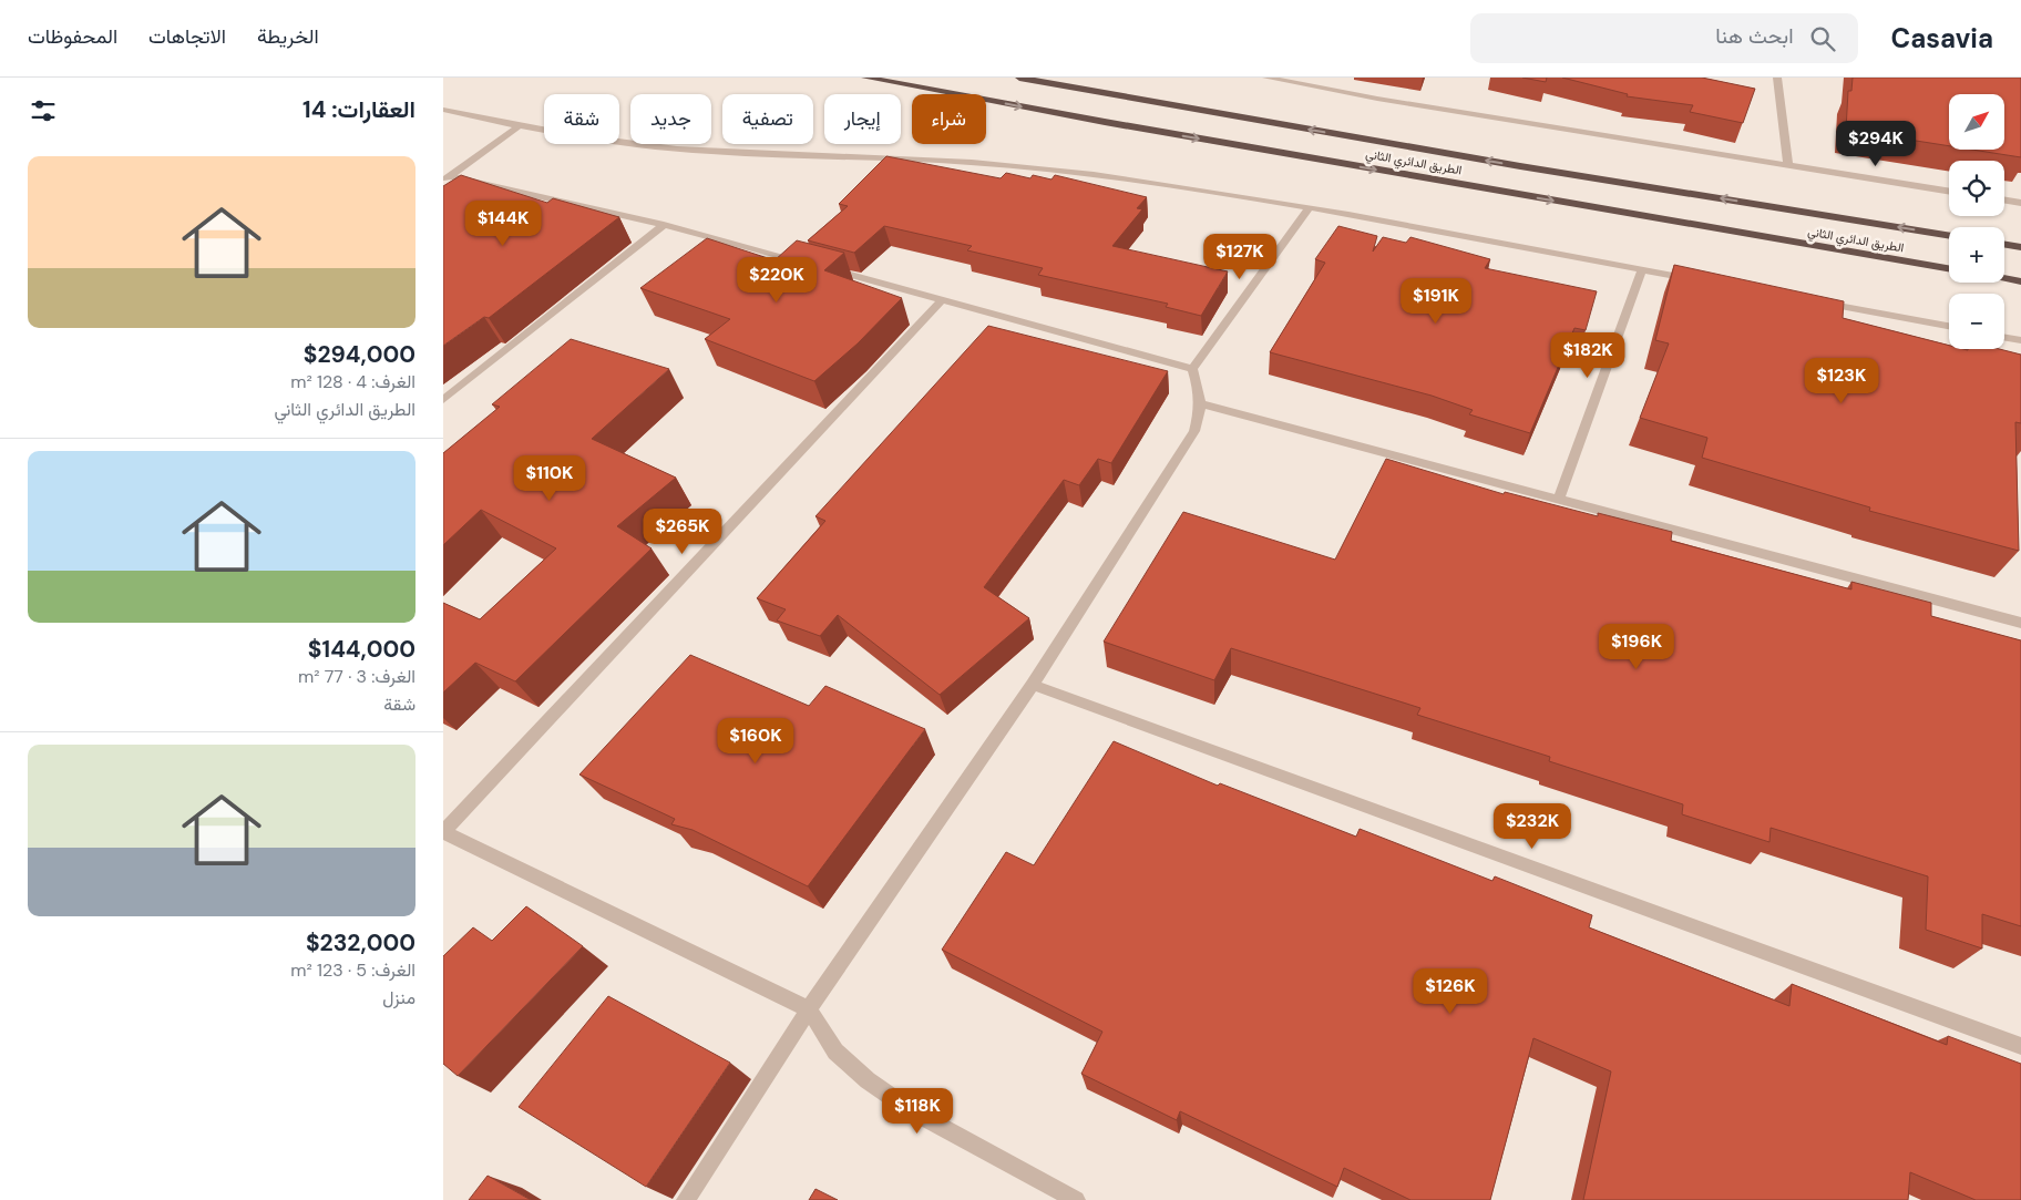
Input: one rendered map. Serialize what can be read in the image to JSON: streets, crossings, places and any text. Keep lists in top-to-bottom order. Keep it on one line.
{"streets":{"highway":["الطريق الدائري الثاني"]},"north":"top right","page":{"header":"Casavia","search":"ابحث هنا","nav":["الخريطة","الاتجاهات","المحفوظات"],"heading":"العقارات: 14","map_buttons":["+","−"],"chip":["شراء","إيجار","تصفية","جديد","شقة"],"price":["$294K","$144K","$127K","$220K","$191K","$182K","$123K","$110K","$265K","$196K","$160K","$232K","$126K","$118K"],"list":[{"name":"$294,000","note":"الغرف: 4 · 128 m² · الطريق الدائري الثاني"},{"name":"$144,000","note":"الغرف: 3 · 77 m² · شقة"},{"name":"$232,000","note":"الغرف: 5 · 123 m² · منزل"}]}}
